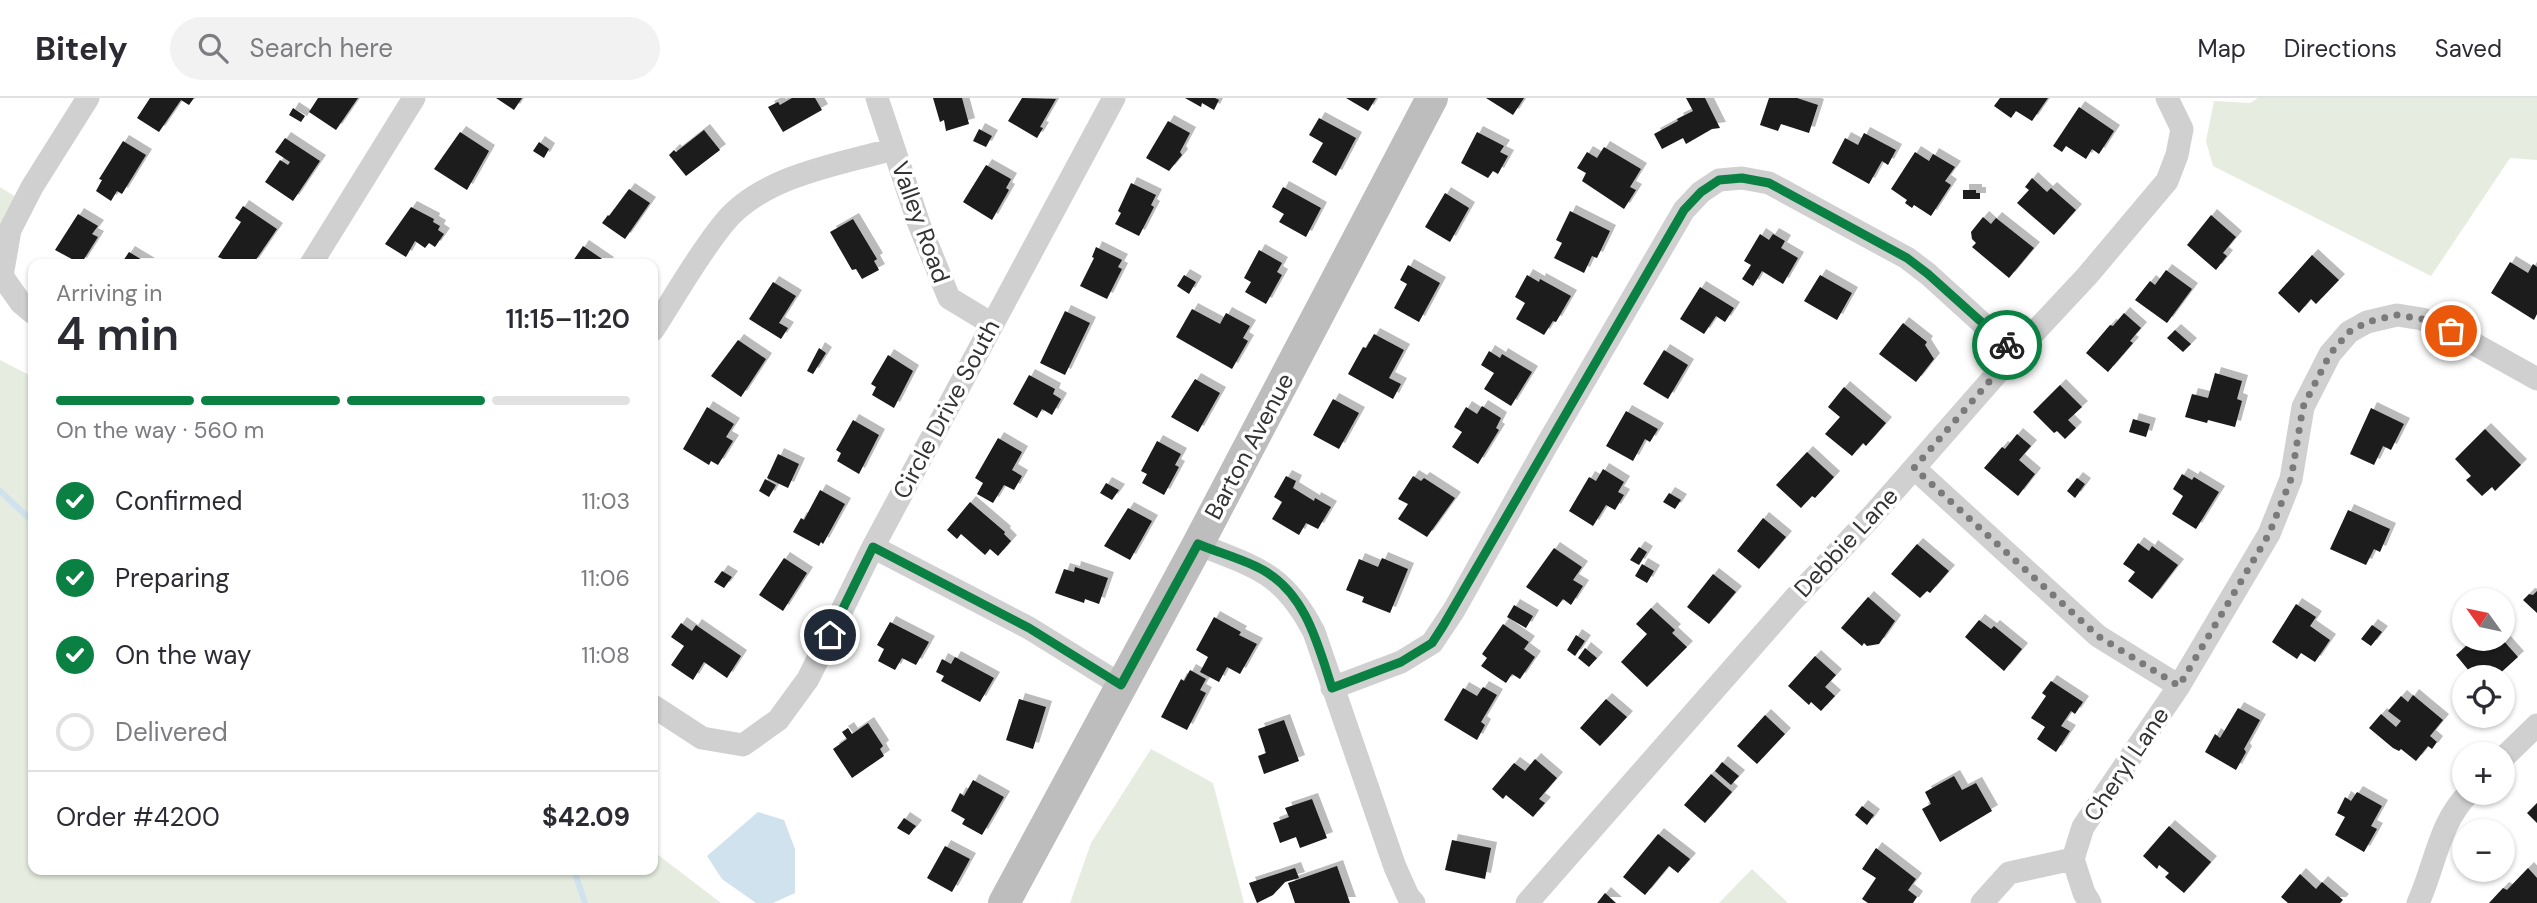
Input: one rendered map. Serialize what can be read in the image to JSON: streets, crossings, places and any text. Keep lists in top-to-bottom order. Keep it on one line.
{"streets":{"street":["Valley Road","Circle Drive South","Barton Avenue","Debbie Lane","Cheryl Lane"]},"crossings":[["Valley Road","Circle Drive South"]],"north":"top left","page":{"header":"Bitely","search":"Search here","nav":["Map","Directions","Saved"],"heading":["4 min","Arriving in","11:15–11:20"],"panel":["Order #4200","$42.09"],"bar":"On the way · 560 m","list":[["Confirmed","11:03"],["Preparing","11:06"],["On the way","11:08"],"Delivered"],"map_buttons":["+","−"]}}
